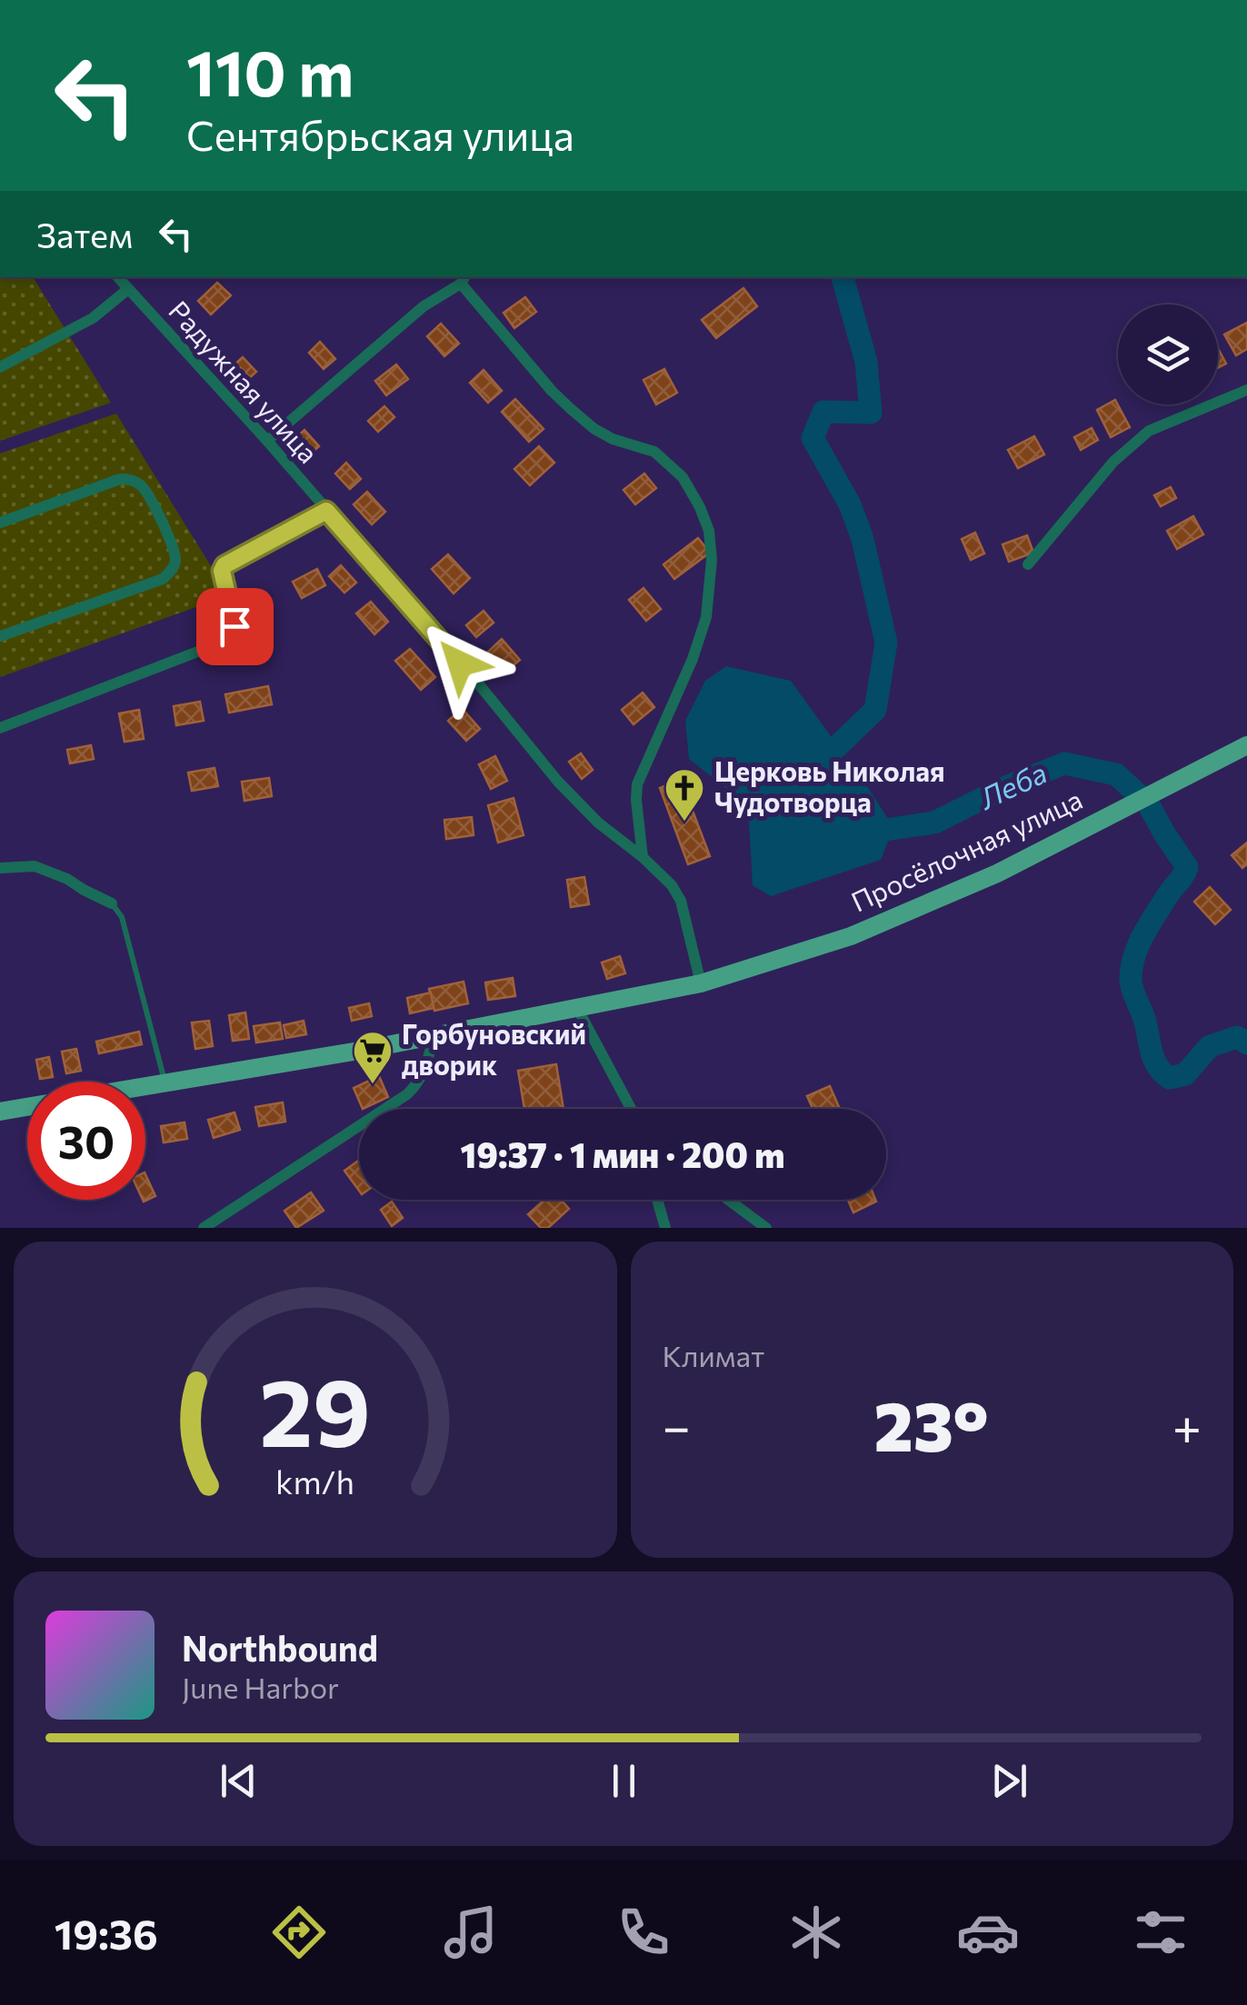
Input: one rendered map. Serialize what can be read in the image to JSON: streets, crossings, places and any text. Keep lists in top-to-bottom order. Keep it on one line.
{"streets":{"main road":["Просёлочная улица"],"street":["Радужная улица"]},"crossings":[["Радужная улица","Просёлочная улица"]],"water":["Леба"],"places":{"church":["Церковь Николая Чудотворца"],"supermarket":["Горбуновский дворик"]},"page":{"turn":["110 m","Сентябрьская улица"],"then":"Затем","limit":"30","trip":"19:37 · 1 мин · 200 m","tile":"Климат","heat":["−","23°","+"],"song":["Northbound","June Harbor"],"tabs":"19:36","gauge":["29","km/h"]}}
